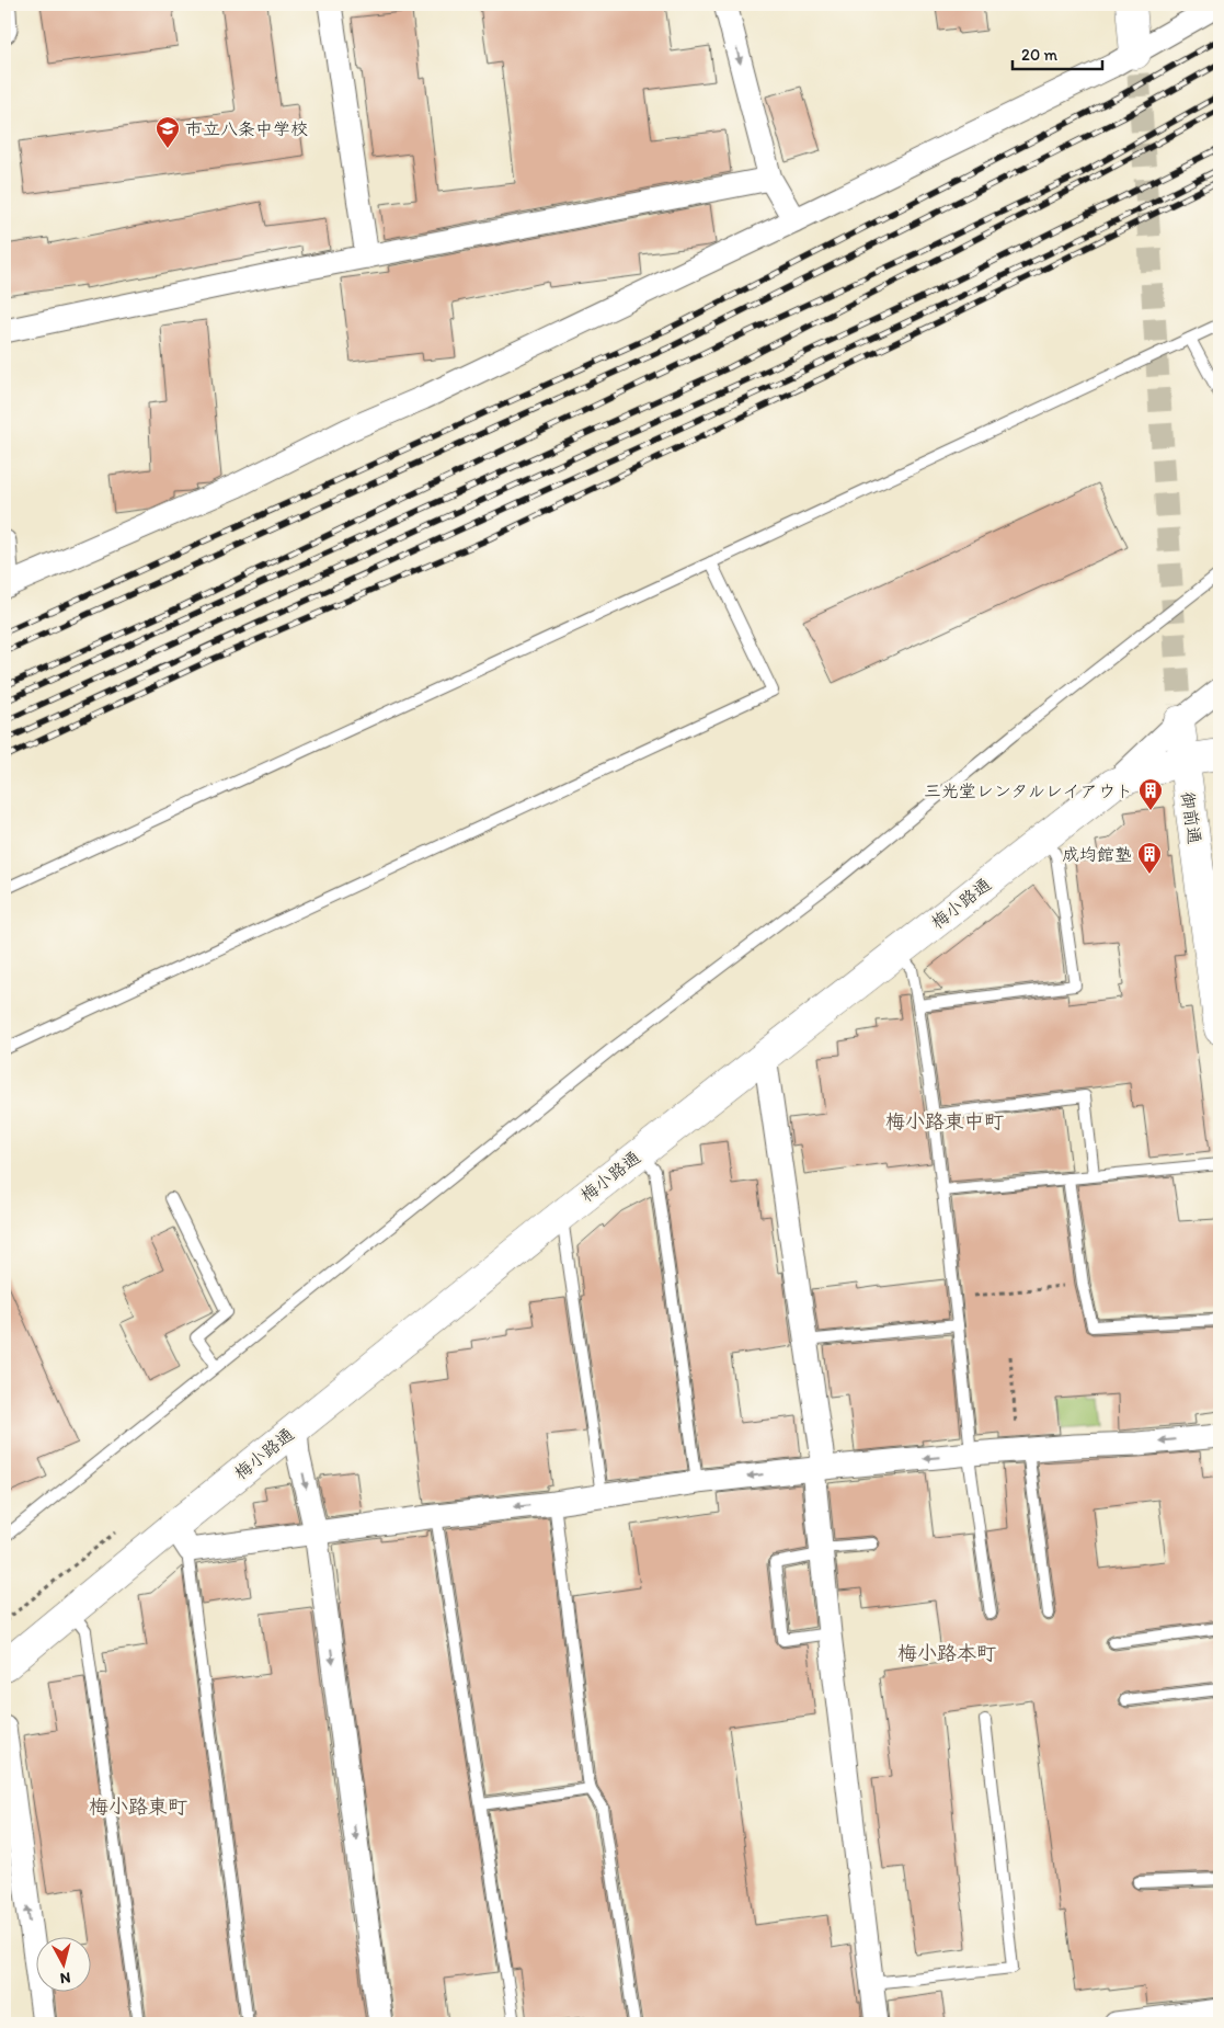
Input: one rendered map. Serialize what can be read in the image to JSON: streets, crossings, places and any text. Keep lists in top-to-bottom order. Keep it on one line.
{"streets":{"street":["御前通","梅小路通"]},"crossings":[["御前通","梅小路通"]],"districts":["梅小路東中町","梅小路本町","梅小路東町"],"places":{"school or university":["市立八条中学校"],"building":["三光堂レンタルレイアウト","成均館塾"]},"scale_bar":"20 m","north":"bottom"}
